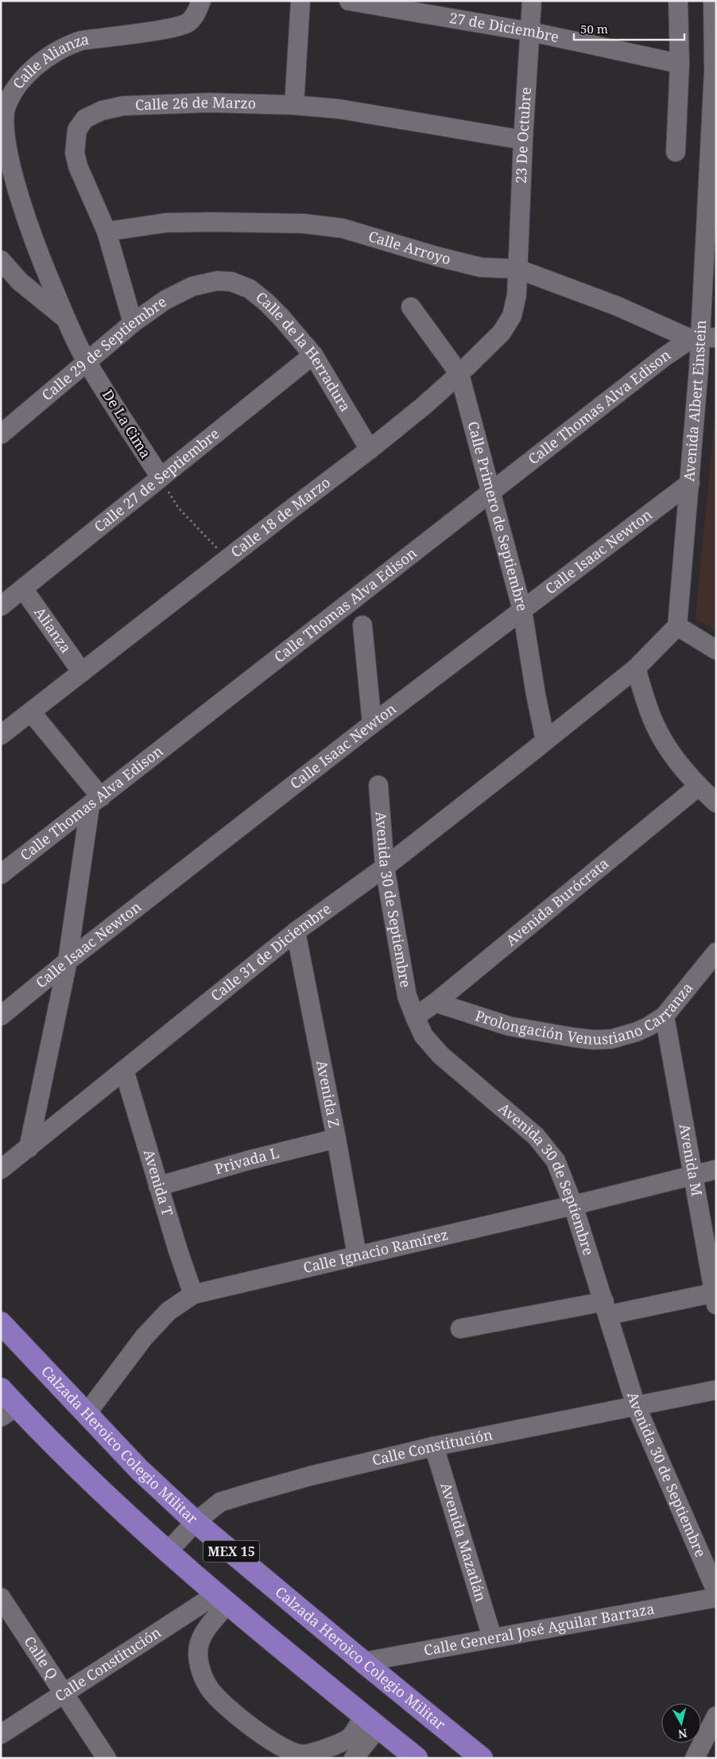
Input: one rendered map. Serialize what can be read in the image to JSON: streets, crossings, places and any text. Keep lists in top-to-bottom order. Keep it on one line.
{"streets":{"main road":["Calzada Heroico Colegio Militar","MEX 15"],"street":["27 de Diciembre","Calle Alianza","Calle 26 de Marzo","23 De Octubre","Calle Arroyo","Calle 29 de Septiembre","Calle de la Herradura","Avenida Albert Einstein","Calle Thomas Alva Edison","De La Cima","Calle 27 de Septiembre","Calle Primero de Septiembre","Calle 18 de Marzo","Calle Isaac Newton","Alianza","Avenida 30 de Septiembre","Avenida Burócrata","Calle 31 de Diciembre","Prolongación Venustiano Carranza","Avenida Z","Avenida M","Privada L","Avenida T","Calle Ignacio Ramírez","Calle Constitución","Avenida Mazatlán","Calle General José Aguilar Barraza","Calle Q"]},"crossings":[["27 de Diciembre","23 De Octubre"],["Calle Alianza","Calle 29 de Septiembre"],["Calle Alianza","De La Cima"],["Calle 26 de Marzo","23 De Octubre"],["Calle 26 de Marzo","Calle Arroyo"],["Calle 26 de Marzo","Calle 29 de Septiembre"],["23 De Octubre","Calle Arroyo"],["23 De Octubre","Calle 18 de Marzo"],["Calle Arroyo","Avenida Albert Einstein"],["Calle Arroyo","Calle Thomas Alva Edison"],["Calle Arroyo","Calle 18 de Marzo"],["Calle 29 de Septiembre","Calle de la Herradura"],["Calle 29 de Septiembre","De La Cima"],["Calle de la Herradura","Calle 27 de Septiembre"],["Calle de la Herradura","Calle 18 de Marzo"],["Avenida Albert Einstein","Calle Thomas Alva Edison"],["Avenida Albert Einstein","Calle Isaac Newton"],["Calle Thomas Alva Edison","Calle Primero de Septiembre"],["De La Cima","Calle 27 de Septiembre"],["Calle 27 de Septiembre","Alianza"],["Calle Primero de Septiembre","Calle 18 de Marzo"],["Calle Primero de Septiembre","Calle Isaac Newton"],["Calle Primero de Septiembre","Calle 31 de Diciembre"],["Calle 18 de Marzo","Alianza"],["Avenida 30 de Septiembre","Avenida Burócrata"],["Avenida 30 de Septiembre","Calle 31 de Diciembre"],["Avenida 30 de Septiembre","Calle Ignacio Ramírez"],["Avenida 30 de Septiembre","Calle Constitución"],["Avenida Burócrata","Prolongación Venustiano Carranza"],["Calle 31 de Diciembre","Avenida Z"],["Calle 31 de Diciembre","Avenida T"],["Prolongación Venustiano Carranza","Avenida M"],["Avenida Z","Privada L"],["Avenida Z","Calle Ignacio Ramírez"],["Avenida M","Calle Ignacio Ramírez"],["Privada L","Avenida T"],["Avenida T","Calle Ignacio Ramírez"],["Calle Ignacio Ramírez","Calzada Heroico Colegio Militar"],["Calzada Heroico Colegio Militar","Calle Constitución"],["Calzada Heroico Colegio Militar","Calle General José Aguilar Barraza"],["Calle Constitución","Avenida Mazatlán"],["Calle Constitución","MEX 15"],["Calle Constitución","Calle Q"],["Avenida Mazatlán","Calle General José Aguilar Barraza"]],"scale_bar":"50 m","north":"bottom"}
